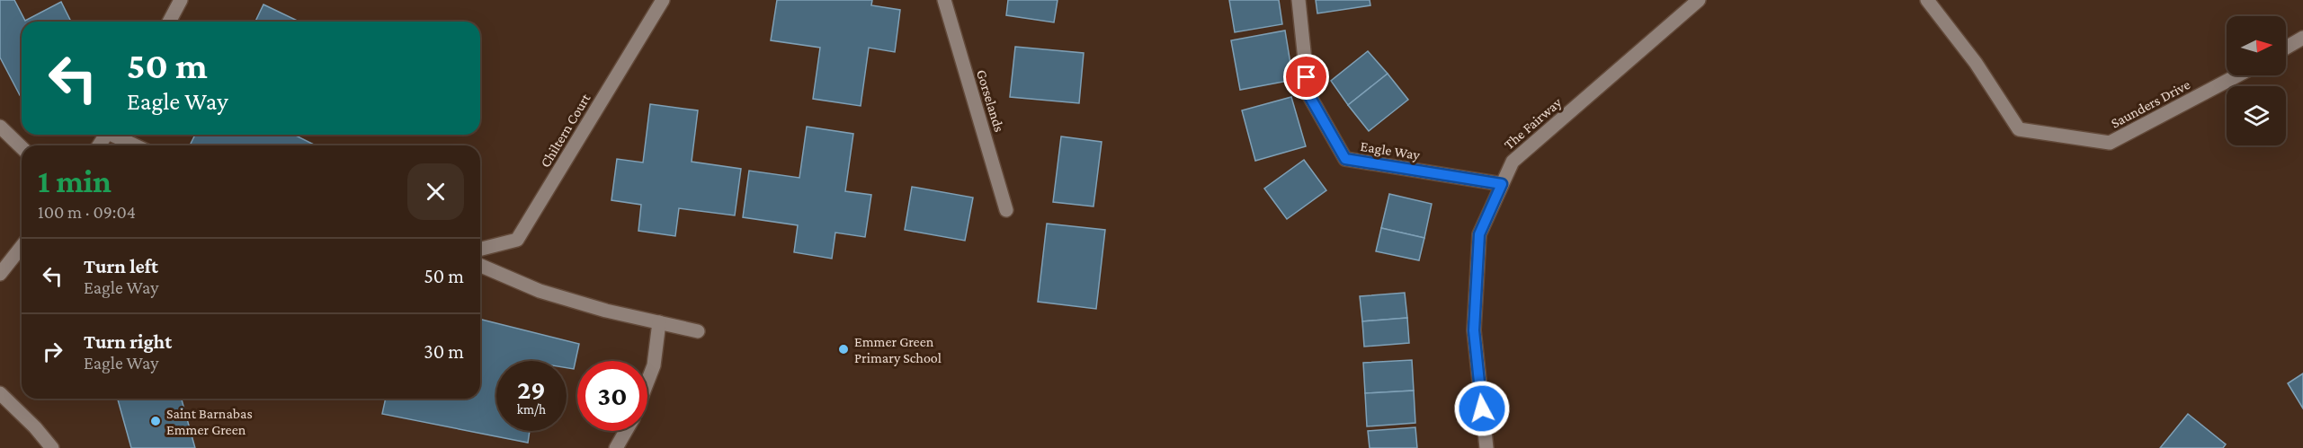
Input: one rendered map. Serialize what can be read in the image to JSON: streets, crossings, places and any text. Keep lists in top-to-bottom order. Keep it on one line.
{"streets":{"street":["Gorselands","Saunders Drive","The Fairway","Chiltern Court","Eagle Way"]},"crossings":[["The Fairway","Eagle Way"]],"places":["Emmer Green Primary School","Saint Barnabas Emmer Green"],"north":"right","page":{"turn":["50 m","Eagle Way"],"heading":["1 min","100 m · 09:04"],"list":[{"name":"Turn left","note":"Eagle Way","value":"50 m"},{"name":"Turn right","note":"Eagle Way","value":"30 m"}],"speed":"29 km/h","limit":"30"}}
